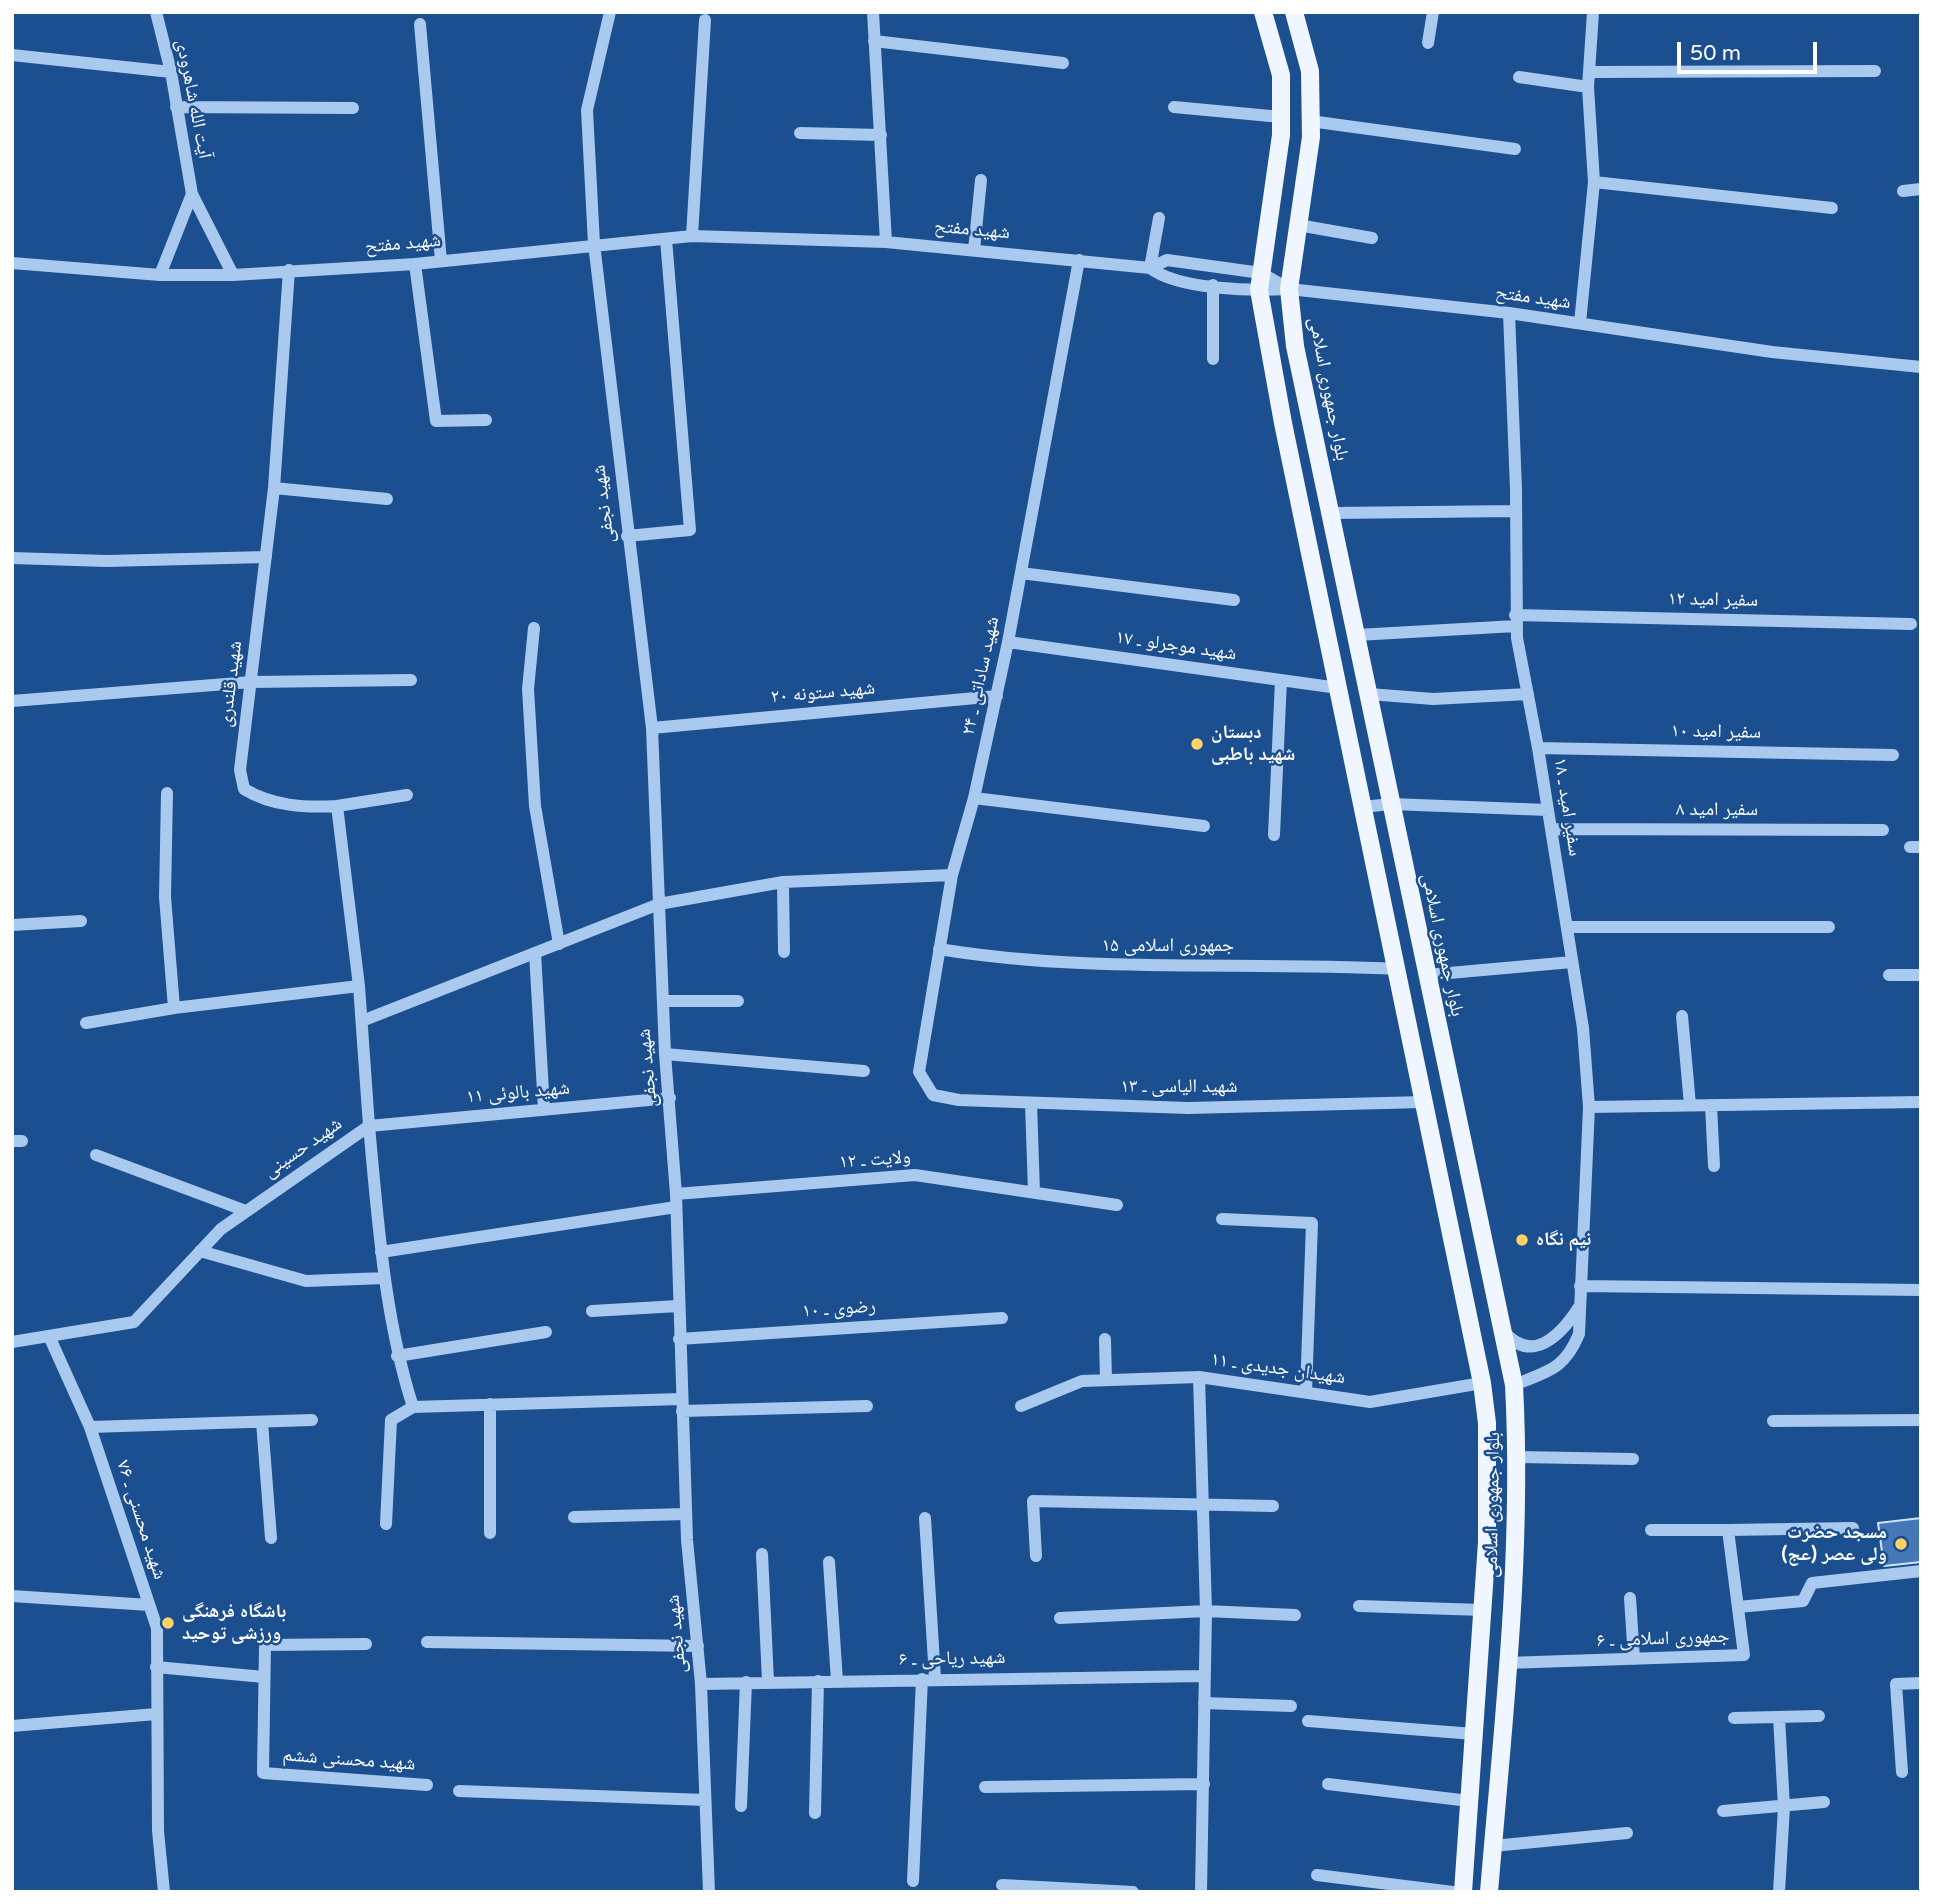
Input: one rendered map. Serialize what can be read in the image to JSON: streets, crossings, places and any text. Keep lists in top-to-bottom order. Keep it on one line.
{"streets":{"main road":["بلوار جمهوری اسلامی"],"street":["آیت الله شاهرودی","شهید مفتح","شهید نجفی","سفیر امید ۱۲","شهید موجرلو ـ ۱۷","شهید ساداتی ـ ۲۴","شهید قلندری","شهید ستونه ۲۰","سفیر امید ۱۰","سفیر امید ـ ۱۸","سفیر امید ۸","جمهوری اسلامی ۱۵","شهید الیاسی ـ ۱۳","شهید بالوئی ۱۱","شهید حسینی","ولایت ـ ۱۲","رضوی ـ ۱۰","شهیدان جدیدی ـ ۱۱","شهید محسنی ـ ۷۶","جمهوری اسلامی ـ ۶","شهید ریاحی ـ ۶","شهید محسنی ششم"]},"crossings":[["آیت الله شاهرودی","شهید مفتح"],["شهید مفتح","بلوار جمهوری اسلامی"],["شهید مفتح","شهید نجفی"],["شهید مفتح","شهید ساداتی ـ ۲۴"],["شهید مفتح","شهید قلندری"],["شهید مفتح","سفیر امید ـ ۱۸"],["بلوار جمهوری اسلامی","سفیر امید ۱۲"],["بلوار جمهوری اسلامی","شهید موجرلو ـ ۱۷"],["بلوار جمهوری اسلامی","سفیر امید ـ ۱۸"],["بلوار جمهوری اسلامی","جمهوری اسلامی ۱۵"],["بلوار جمهوری اسلامی","شهید الیاسی ـ ۱۳"],["بلوار جمهوری اسلامی","شهیدان جدیدی ـ ۱۱"],["بلوار جمهوری اسلامی","جمهوری اسلامی ـ ۶"],["شهید نجفی","شهید ستونه ۲۰"],["شهید نجفی","شهید بالوئی ۱۱"],["شهید نجفی","ولایت ـ ۱۲"],["شهید نجفی","رضوی ـ ۱۰"],["شهید نجفی","شهید ریاحی ـ ۶"],["سفیر امید ۱۲","سفیر امید ـ ۱۸"],["شهید موجرلو ـ ۱۷","شهید ساداتی ـ ۲۴"],["شهید ساداتی ـ ۲۴","شهید ستونه ۲۰"],["شهید ساداتی ـ ۲۴","جمهوری اسلامی ۱۵"],["شهید ساداتی ـ ۲۴","شهید الیاسی ـ ۱۳"],["سفیر امید ۱۰","سفیر امید ـ ۱۸"],["سفیر امید ـ ۱۸","سفیر امید ۸"],["شهید بالوئی ۱۱","شهید حسینی"],["شهید حسینی","شهید محسنی ـ ۷۶"],["شهیدان جدیدی ـ ۱۱","شهید ریاحی ـ ۶"]],"places":["دبستان شهید باطبی","نیم نگاه","مسجد حضرت ولی عصر (عج)","باشگاه فرهنگی ورزشی توحید"],"scale_bar":"50 m"}
